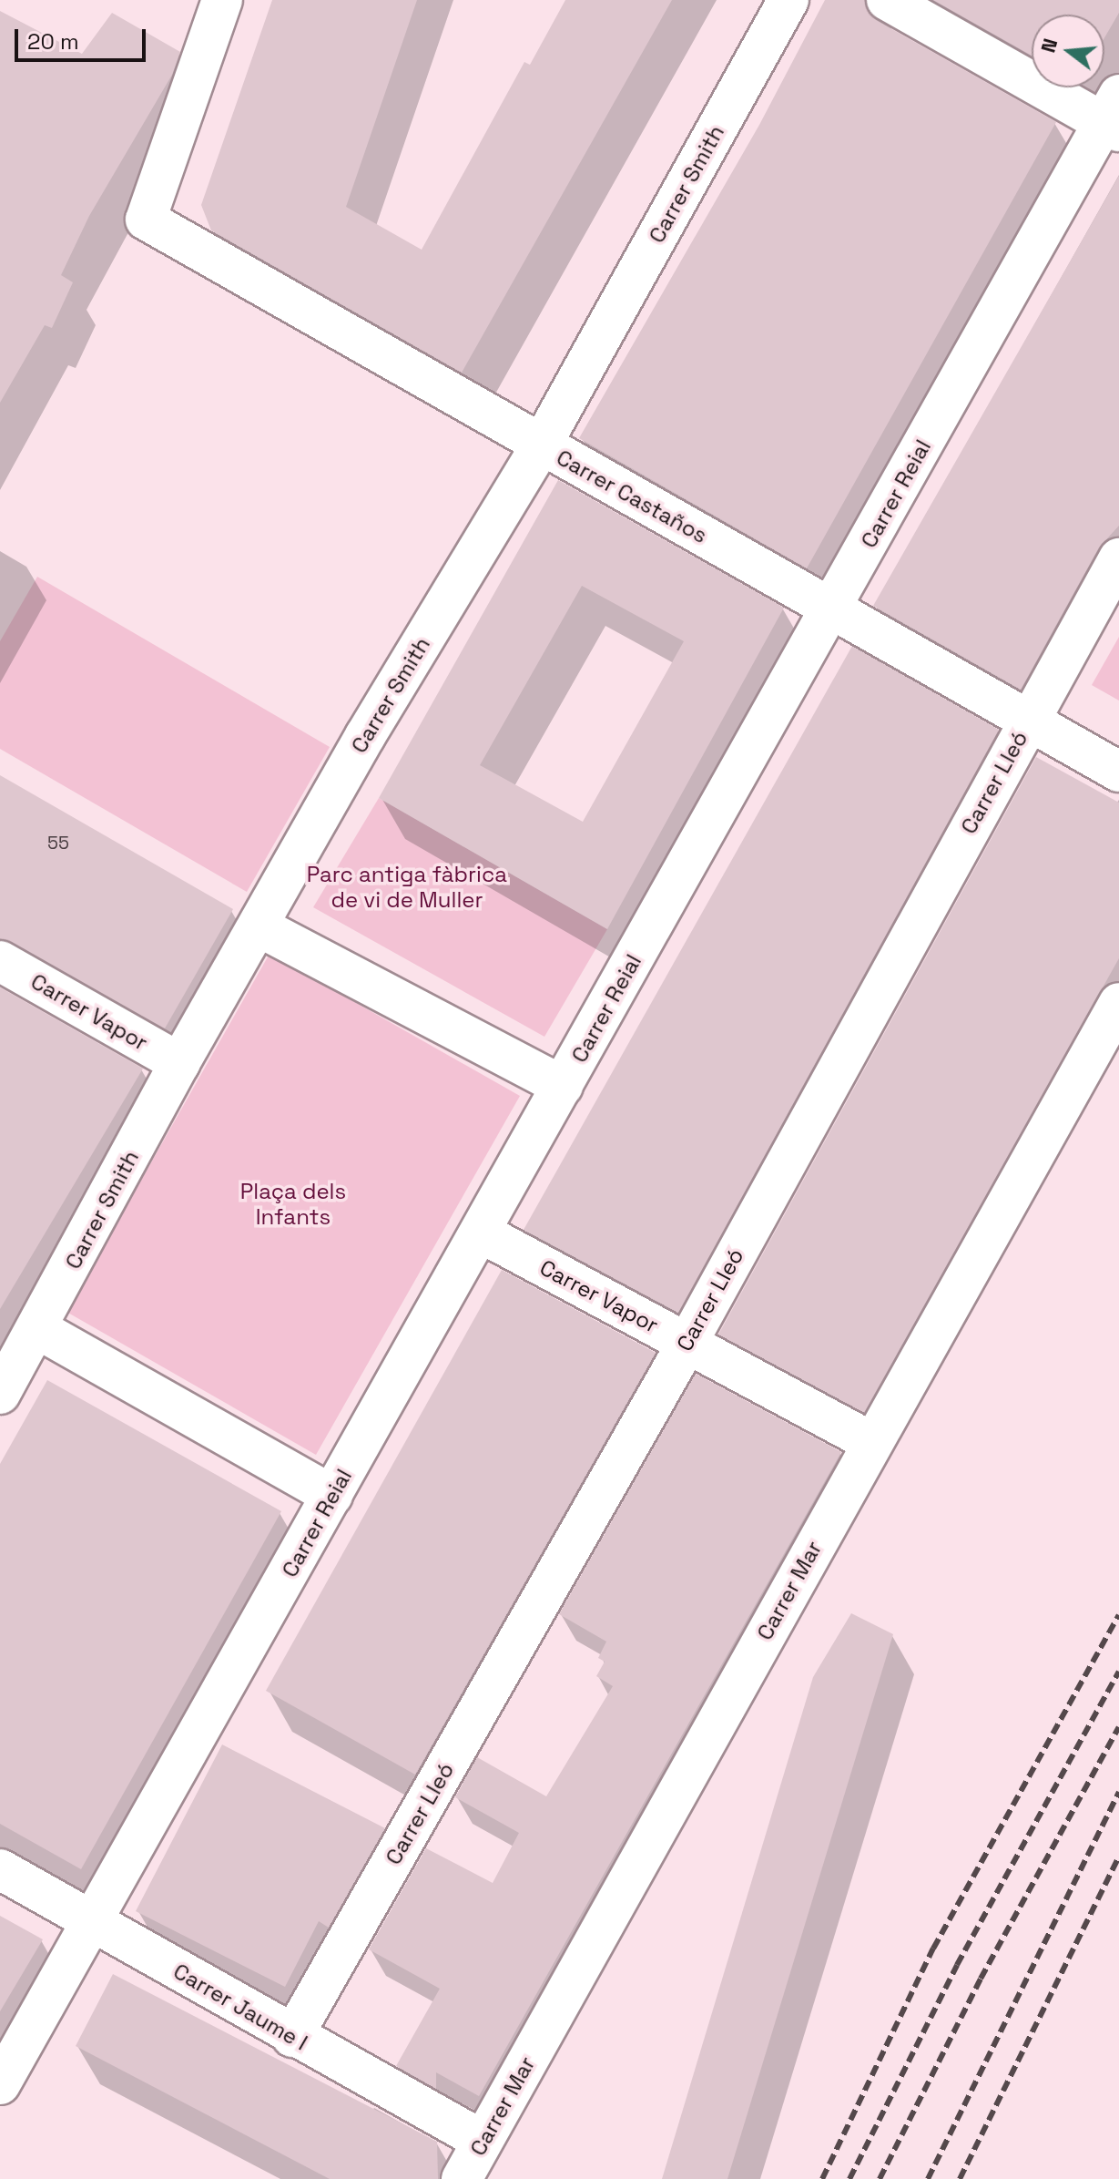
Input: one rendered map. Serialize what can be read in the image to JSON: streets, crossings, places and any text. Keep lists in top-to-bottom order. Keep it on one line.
{"streets":{"street":["Carrer Smith","Carrer Reial","Carrer Castaños","Carrer Lleó","Carrer Vapor","Carrer Mar","Carrer Jaume I"]},"crossings":[["Carrer Smith","Carrer Castaños"],["Carrer Smith","Carrer Vapor"],["Carrer Reial","Carrer Castaños"],["Carrer Reial","Carrer Vapor"],["Carrer Reial","Carrer Jaume I"],["Carrer Castaños","Carrer Lleó"],["Carrer Lleó","Carrer Vapor"],["Carrer Lleó","Carrer Jaume I"],["Carrer Vapor","Carrer Mar"],["Carrer Mar","Carrer Jaume I"]],"parks":["Parc antiga fàbrica de vi de Muller","Plaça dels Infants"],"house_numbers":["55"],"scale_bar":"20 m","north":"left"}
